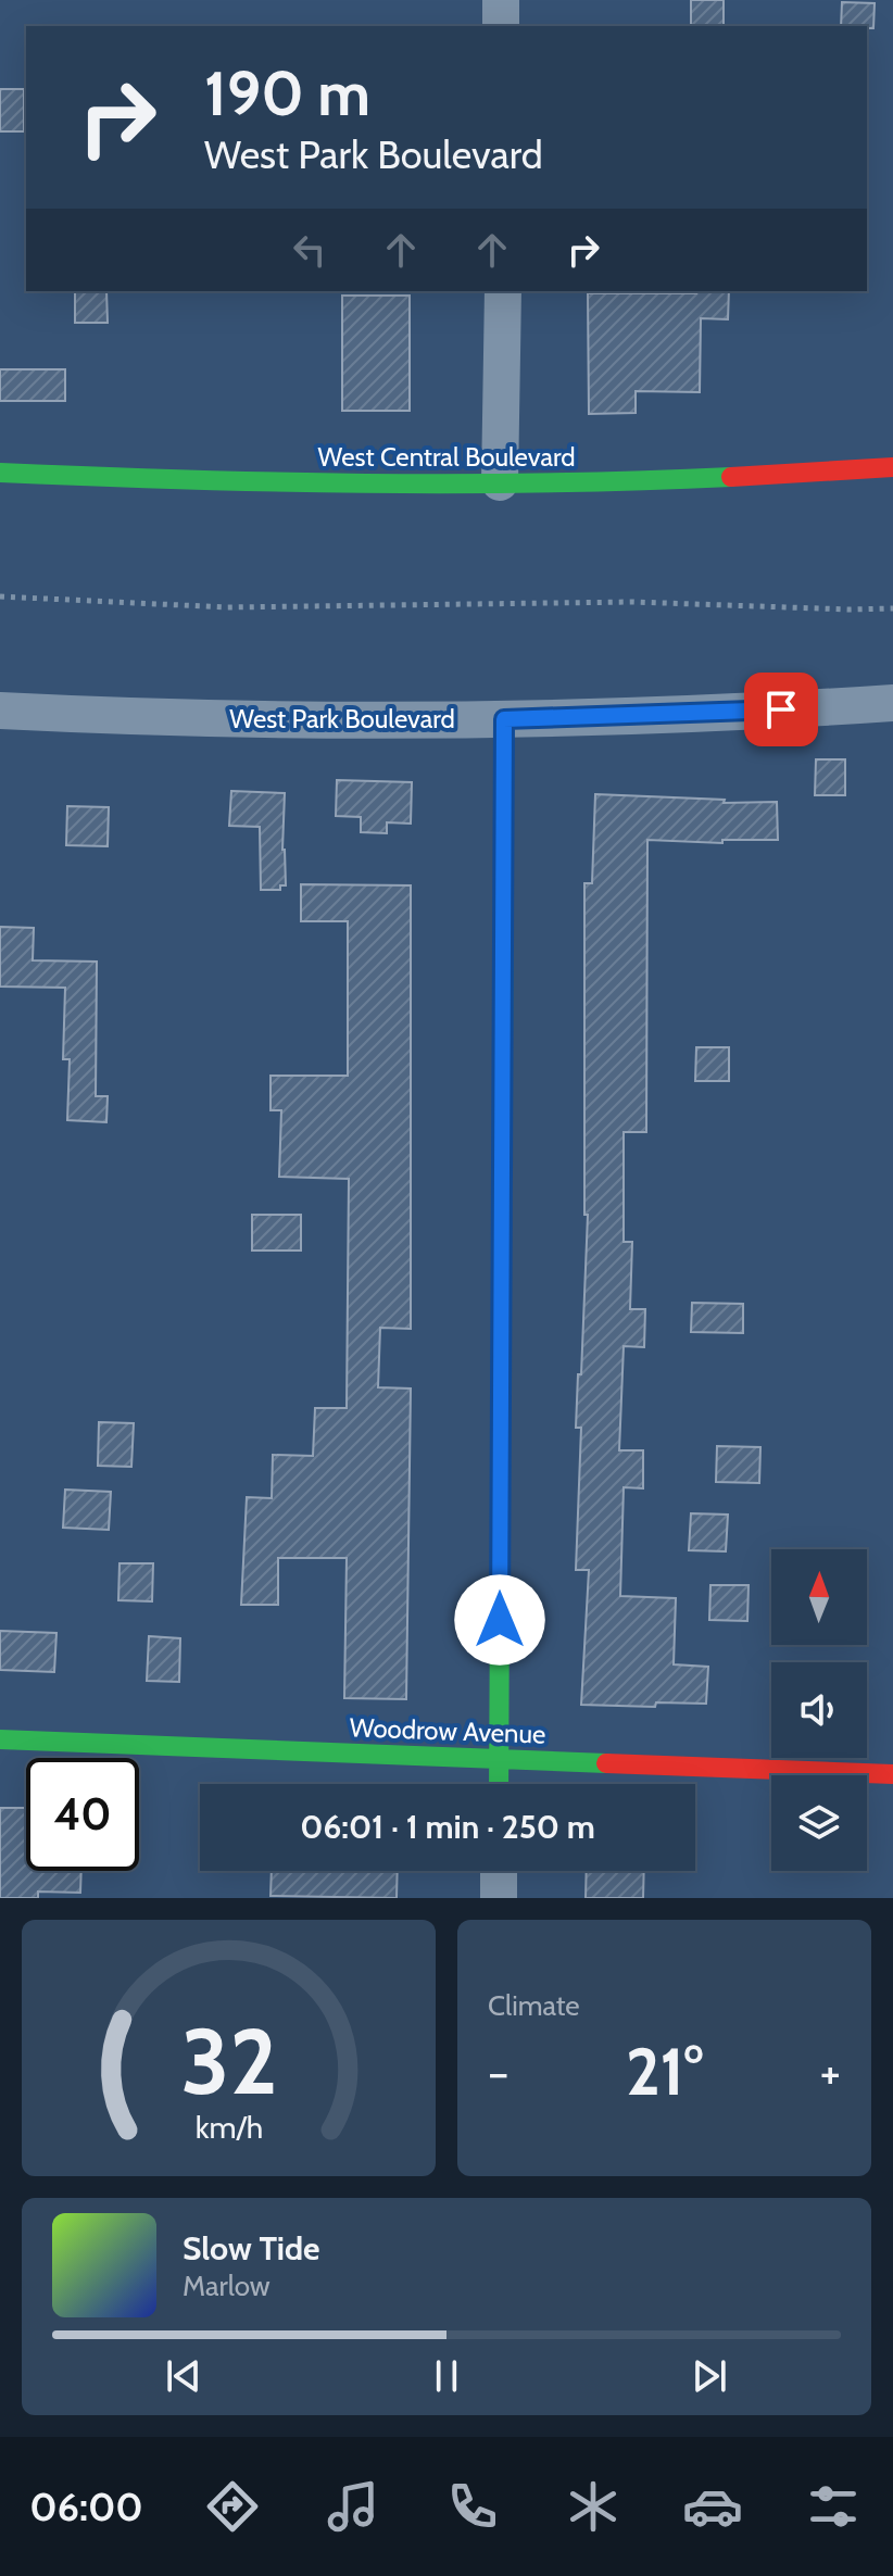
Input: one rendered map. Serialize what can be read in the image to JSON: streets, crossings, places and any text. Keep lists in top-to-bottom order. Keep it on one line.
{"streets":{"street":["West Central Boulevard","West Park Boulevard","Woodrow Avenue"]},"north":"top","page":{"turn":["190 m","West Park Boulevard"],"limit":"40","trip":"06:01 · 1 min · 250 m","tile":"Climate","heat":["−","21°","+"],"song":["Slow Tide","Marlow"],"tabs":"06:00","gauge":["32","km/h"]}}
